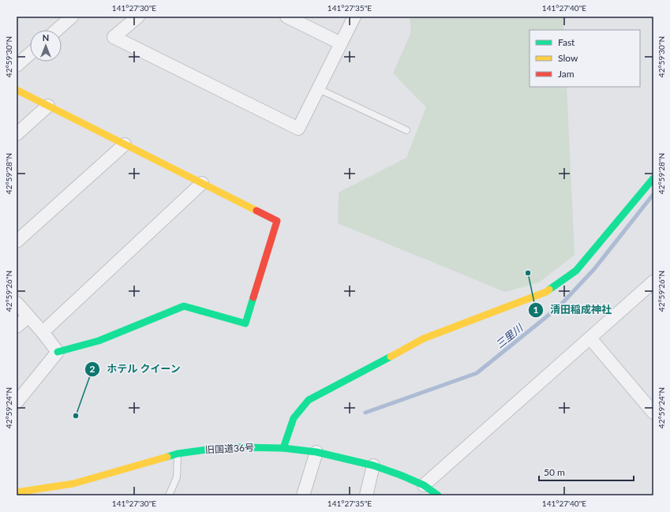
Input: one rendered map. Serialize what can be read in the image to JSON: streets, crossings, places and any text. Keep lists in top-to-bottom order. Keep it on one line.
{"streets":{"street":["旧国道36号"]},"water":["三里川"],"places":["清田稲成神社","ホテル クイーン"],"legend":["Fast","Slow","Jam"],"scale_bar":"50 m","north":"top","coordinates":["141°27'30\"E","141°27'35\"E","141°27'40\"E","42°59'30\"N","42°59'28\"N","42°59'26\"N","42°59'24\"N"]}
